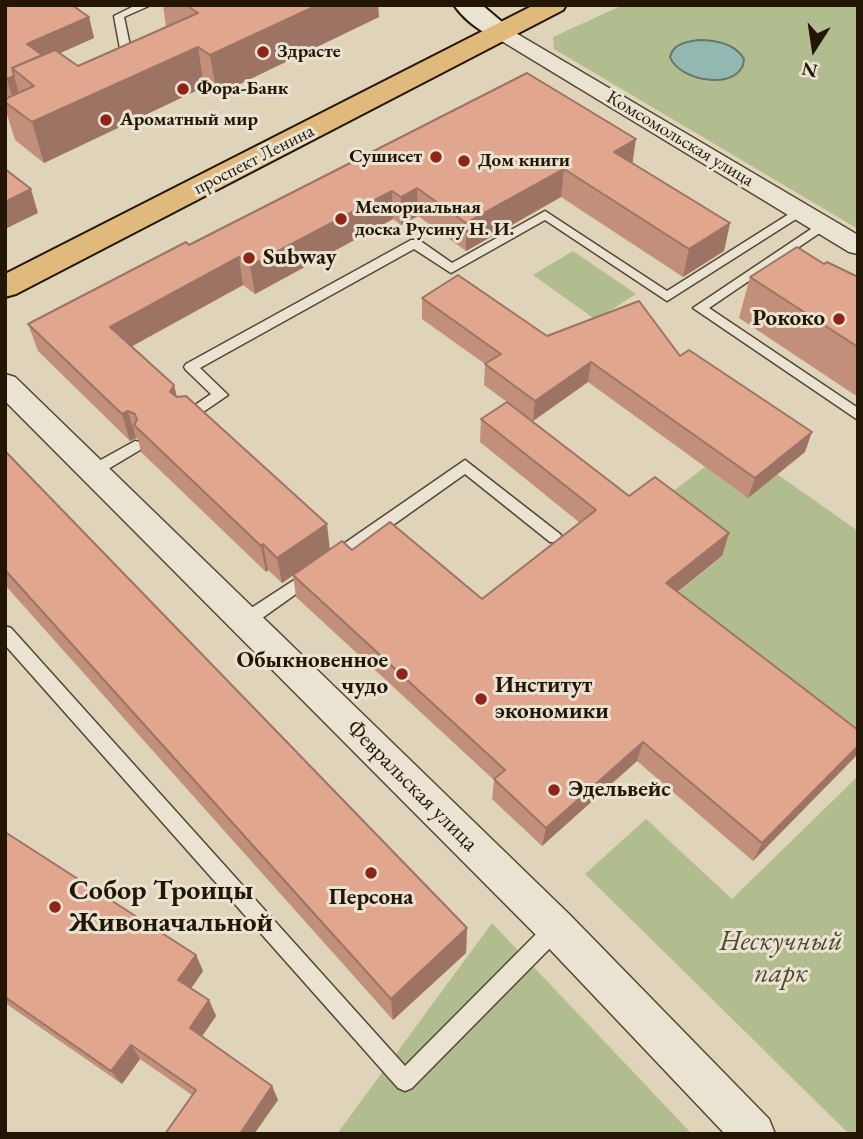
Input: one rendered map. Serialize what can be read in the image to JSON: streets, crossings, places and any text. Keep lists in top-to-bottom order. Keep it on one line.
{"streets":{"main road":["проспект Ленина"],"street":["Комсомольская улица","Февральская улица"]},"crossings":[["Комсомольская улица","проспект Ленина"]],"parks":["Нескучный парк"],"places":["Здрасте","Фора-Банк","Ароматный мир","Сушисет","Дом книги","Мемориальная доска Русину Н. И.","Subway","Рококо","Обыкновенное чудо","Институт экономики","Эдельвейс","Персона","Собор Троицы Живоначальной"],"north":"bottom"}
